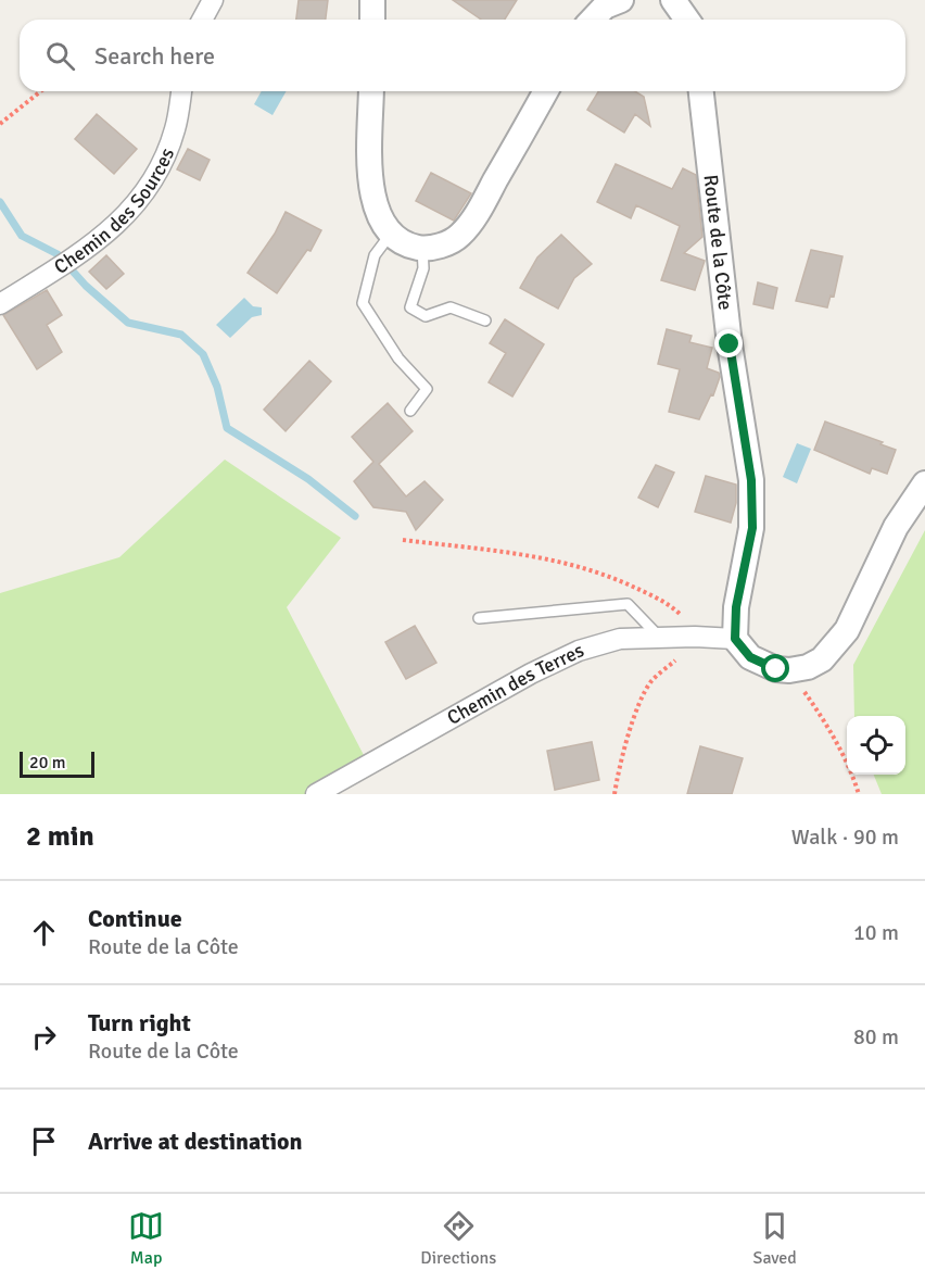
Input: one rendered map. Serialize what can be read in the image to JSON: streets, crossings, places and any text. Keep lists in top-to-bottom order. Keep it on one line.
{"streets":{"street":["Chemin des Sources","Route de la Côte","Chemin des Terres"]},"crossings":[["Route de la Côte","Chemin des Terres"]],"scale_bar":"20 m","page":{"search":"Search here","scale":"20 m","heading":["2 min","Walk · 90 m"],"list":[["Continue","Route de la Côte","10 m"],["Turn right","Route de la Côte","80 m"],"Arrive at destination"],"nav":["Map","Directions","Saved"]}}
